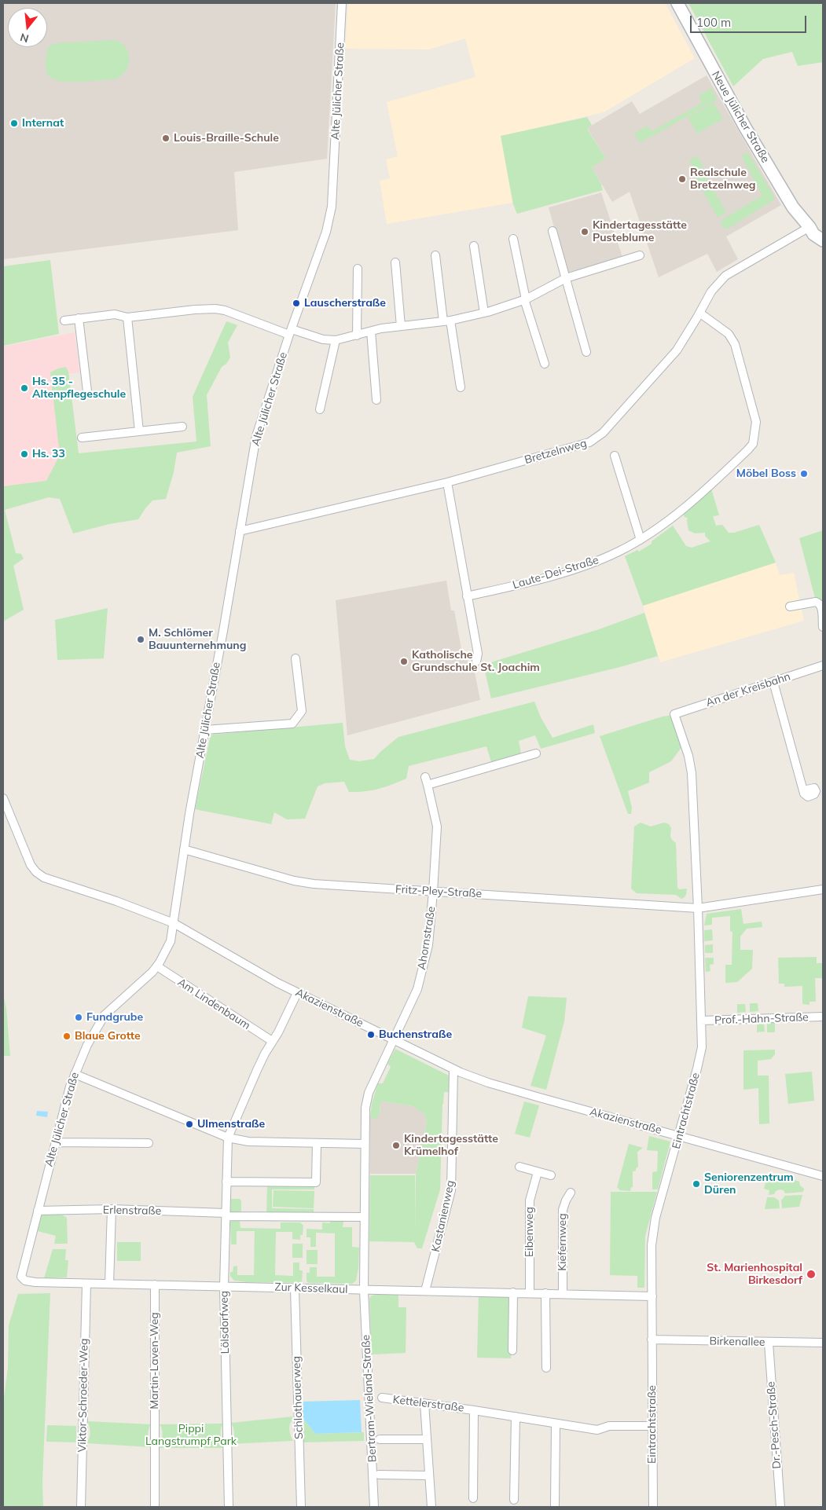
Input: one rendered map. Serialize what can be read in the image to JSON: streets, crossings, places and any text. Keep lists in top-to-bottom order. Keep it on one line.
{"streets":{"street":["Alte Jülicher Straße","Neue Jülicher Straße","Bretzelnweg","Laute-Dei-Straße","An der Kreisbahn","Fritz-Pley-Straße","Ahornstraße","Am Lindenbaum","Akazienstraße","Prof.-Hahn-Straße","Eintrachtstraße","Erlenstraße","Kastanienweg","Eibenweg","Kiefernweg","Zur Kesselkaul","Lölsdorfweg","Birkenallee","Martin-Laven-Weg","Viktor-Schroeder-Weg","Schlothauerweg","Bertram-Wieland-Straße","Kettelerstraße","Dr.-Pesch-Straße"]},"crossings":[["Alte Jülicher Straße","Bretzelnweg"],["Alte Jülicher Straße","Fritz-Pley-Straße"],["Alte Jülicher Straße","Am Lindenbaum"],["Alte Jülicher Straße","Akazienstraße"],["Alte Jülicher Straße","Erlenstraße"],["Alte Jülicher Straße","Zur Kesselkaul"],["Neue Jülicher Straße","Bretzelnweg"],["Bretzelnweg","Laute-Dei-Straße"],["An der Kreisbahn","Eintrachtstraße"],["Fritz-Pley-Straße","Ahornstraße"],["Fritz-Pley-Straße","Eintrachtstraße"],["Ahornstraße","Akazienstraße"],["Akazienstraße","Eintrachtstraße"],["Akazienstraße","Kastanienweg"],["Prof.-Hahn-Straße","Eintrachtstraße"],["Eintrachtstraße","Zur Kesselkaul"],["Eintrachtstraße","Birkenallee"],["Eintrachtstraße","Kettelerstraße"],["Erlenstraße","Lölsdorfweg"],["Kastanienweg","Zur Kesselkaul"],["Eibenweg","Zur Kesselkaul"],["Kiefernweg","Zur Kesselkaul"],["Zur Kesselkaul","Lölsdorfweg"],["Zur Kesselkaul","Martin-Laven-Weg"],["Zur Kesselkaul","Viktor-Schroeder-Weg"],["Zur Kesselkaul","Schlothauerweg"],["Zur Kesselkaul","Bertram-Wieland-Straße"],["Birkenallee","Dr.-Pesch-Straße"]],"parks":["Pippi Langstrumpf Park"],"places":["Internat","Louis-Braille-Schule","Realschule Bretzelnweg","Kindertagesstätte Pusteblume","Lauscherstraße","Hs. 35 - Altenpflegeschule","Hs. 33","Möbel Boss","M. Schlömer Bauunternehmung","Katholische Grundschule St. Joachim","Fundgrube","Buchenstraße","Blaue Grotte","Ulmenstraße","Kindertagesstätte Krümelhof","Seniorenzentrum Düren","St. Marienhospital Birkesdorf"],"scale_bar":"100 m","north":"bottom"}
